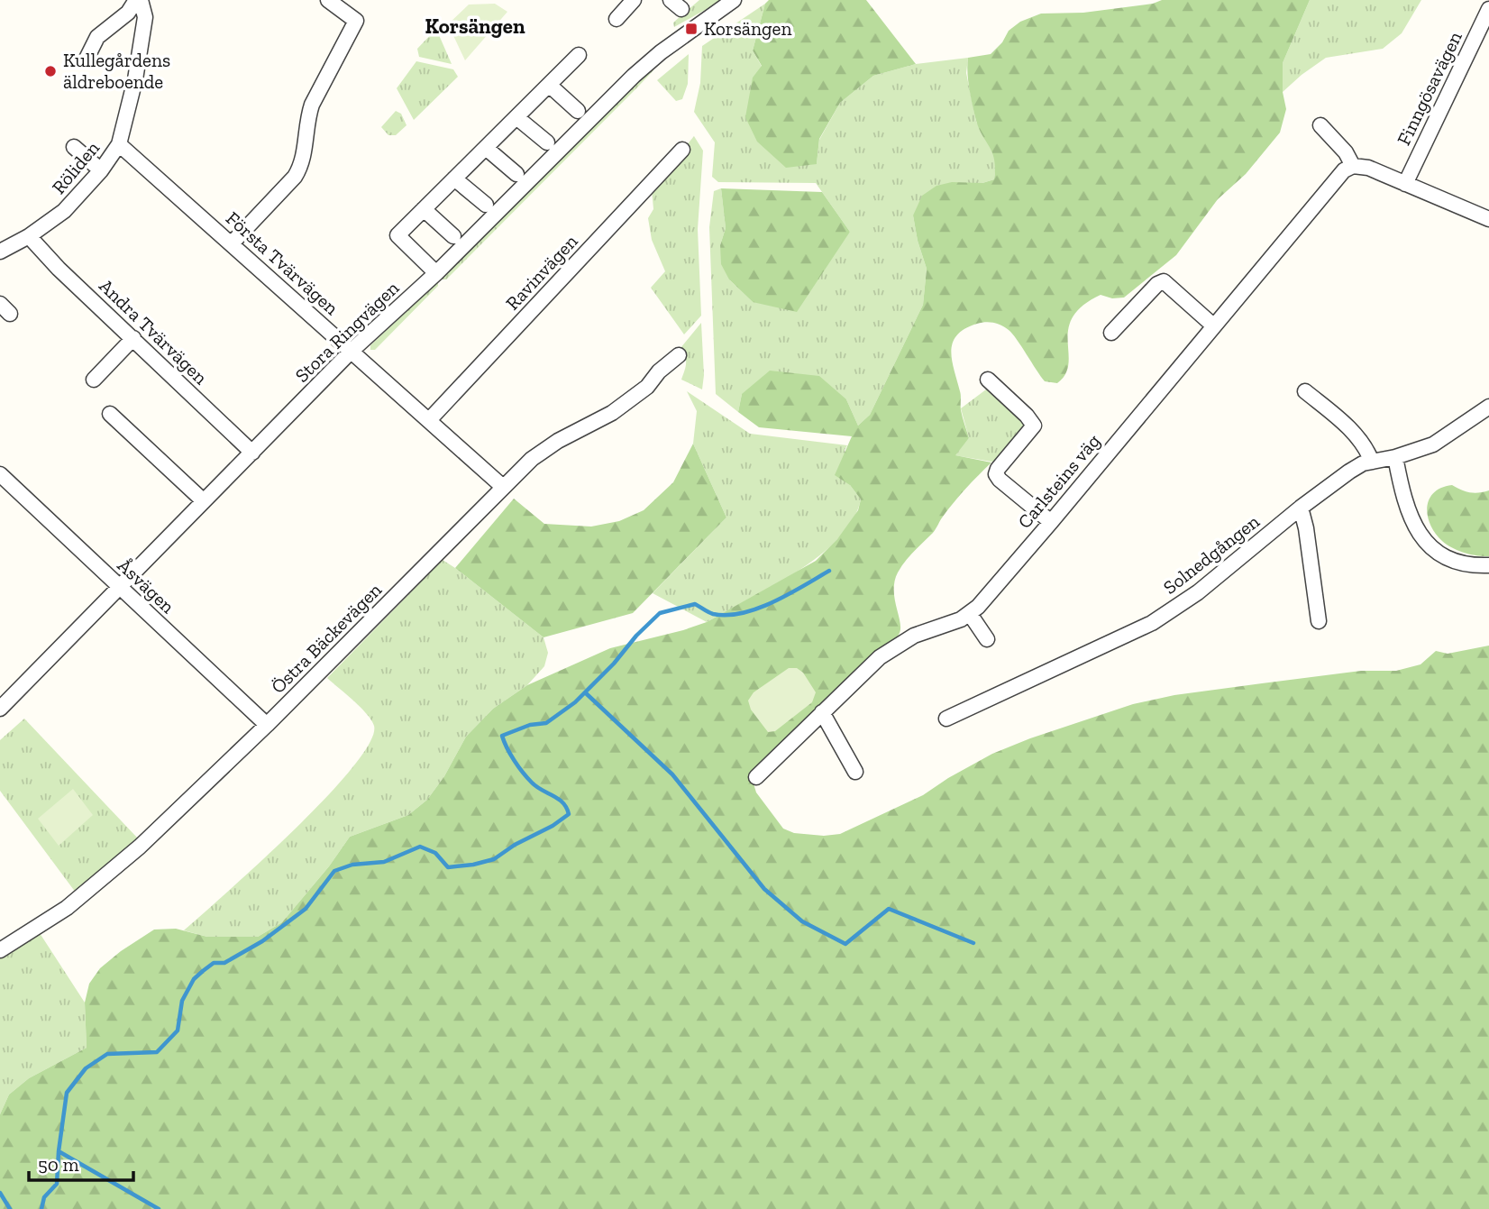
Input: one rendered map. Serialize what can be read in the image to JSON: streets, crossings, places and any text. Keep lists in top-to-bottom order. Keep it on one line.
{"streets":{"street":["Finngösavägen","Röliden","Första Tvärvägen","Ravinvägen","Andra Tvärvägen","Stora Ringvägen","Carlsteins väg","Solnedgången","Åsvägen","Östra Bäckevägen"]},"crossings":[["Röliden","Första Tvärvägen"],["Röliden","Andra Tvärvägen"],["Första Tvärvägen","Ravinvägen"],["Första Tvärvägen","Stora Ringvägen"],["Första Tvärvägen","Östra Bäckevägen"],["Andra Tvärvägen","Stora Ringvägen"],["Stora Ringvägen","Åsvägen"],["Åsvägen","Östra Bäckevägen"]],"districts":["Korsängen"],"places":{"transit":["Korsängen"],"other":["Kullegårdens äldreboende"]},"scale_bar":"50 m"}
